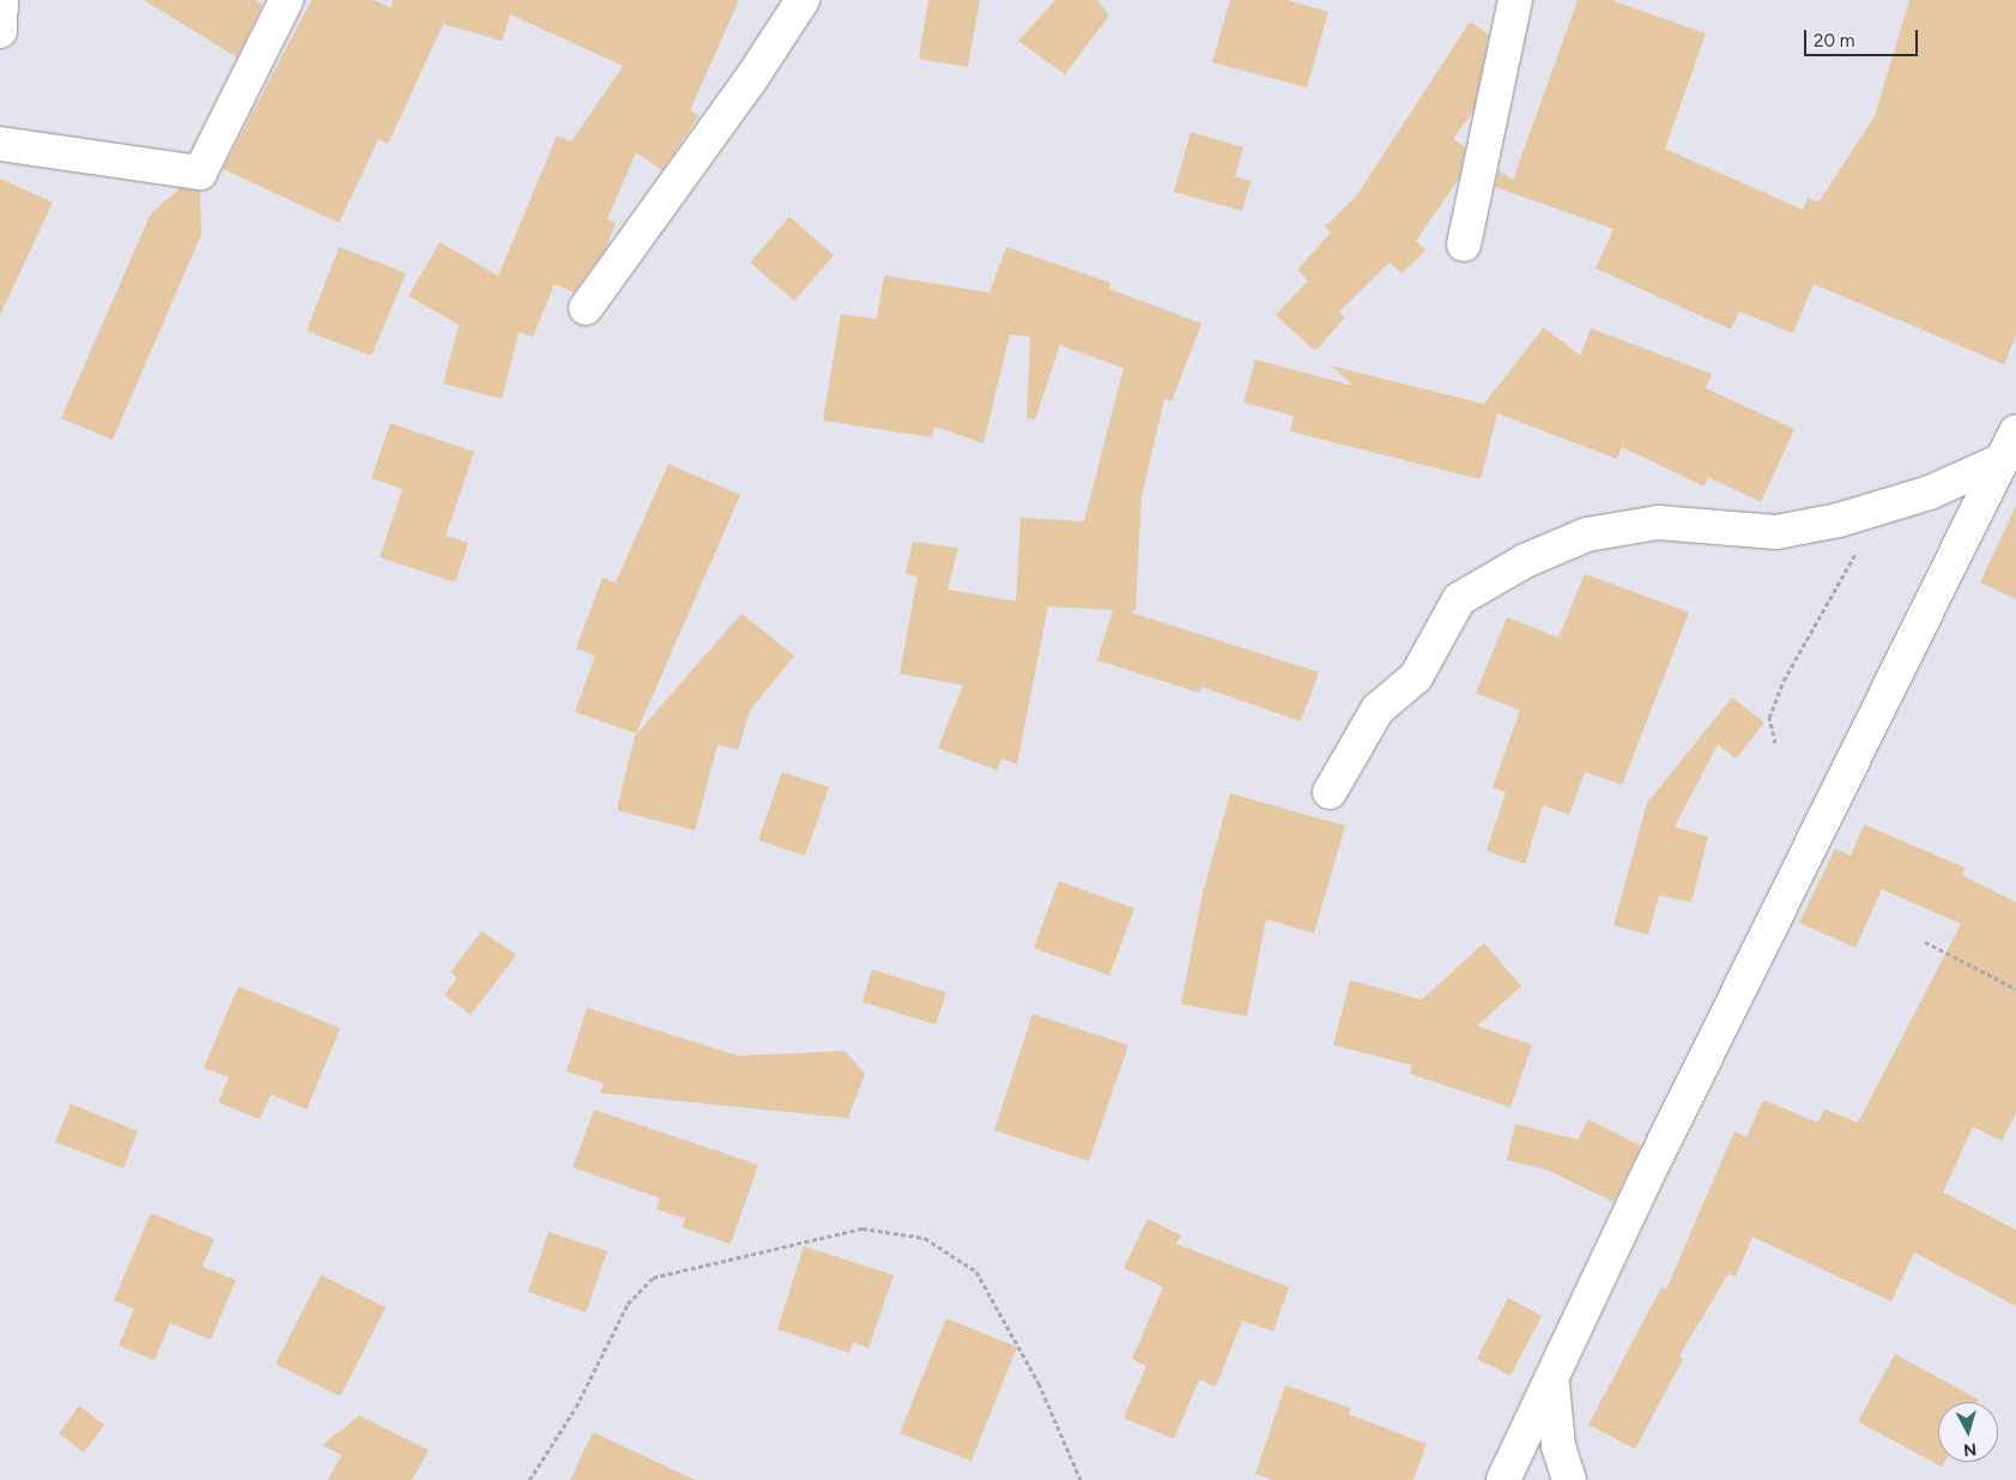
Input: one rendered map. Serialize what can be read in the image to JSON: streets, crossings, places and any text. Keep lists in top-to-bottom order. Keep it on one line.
{"scale_bar":"20 m","north":"bottom"}
